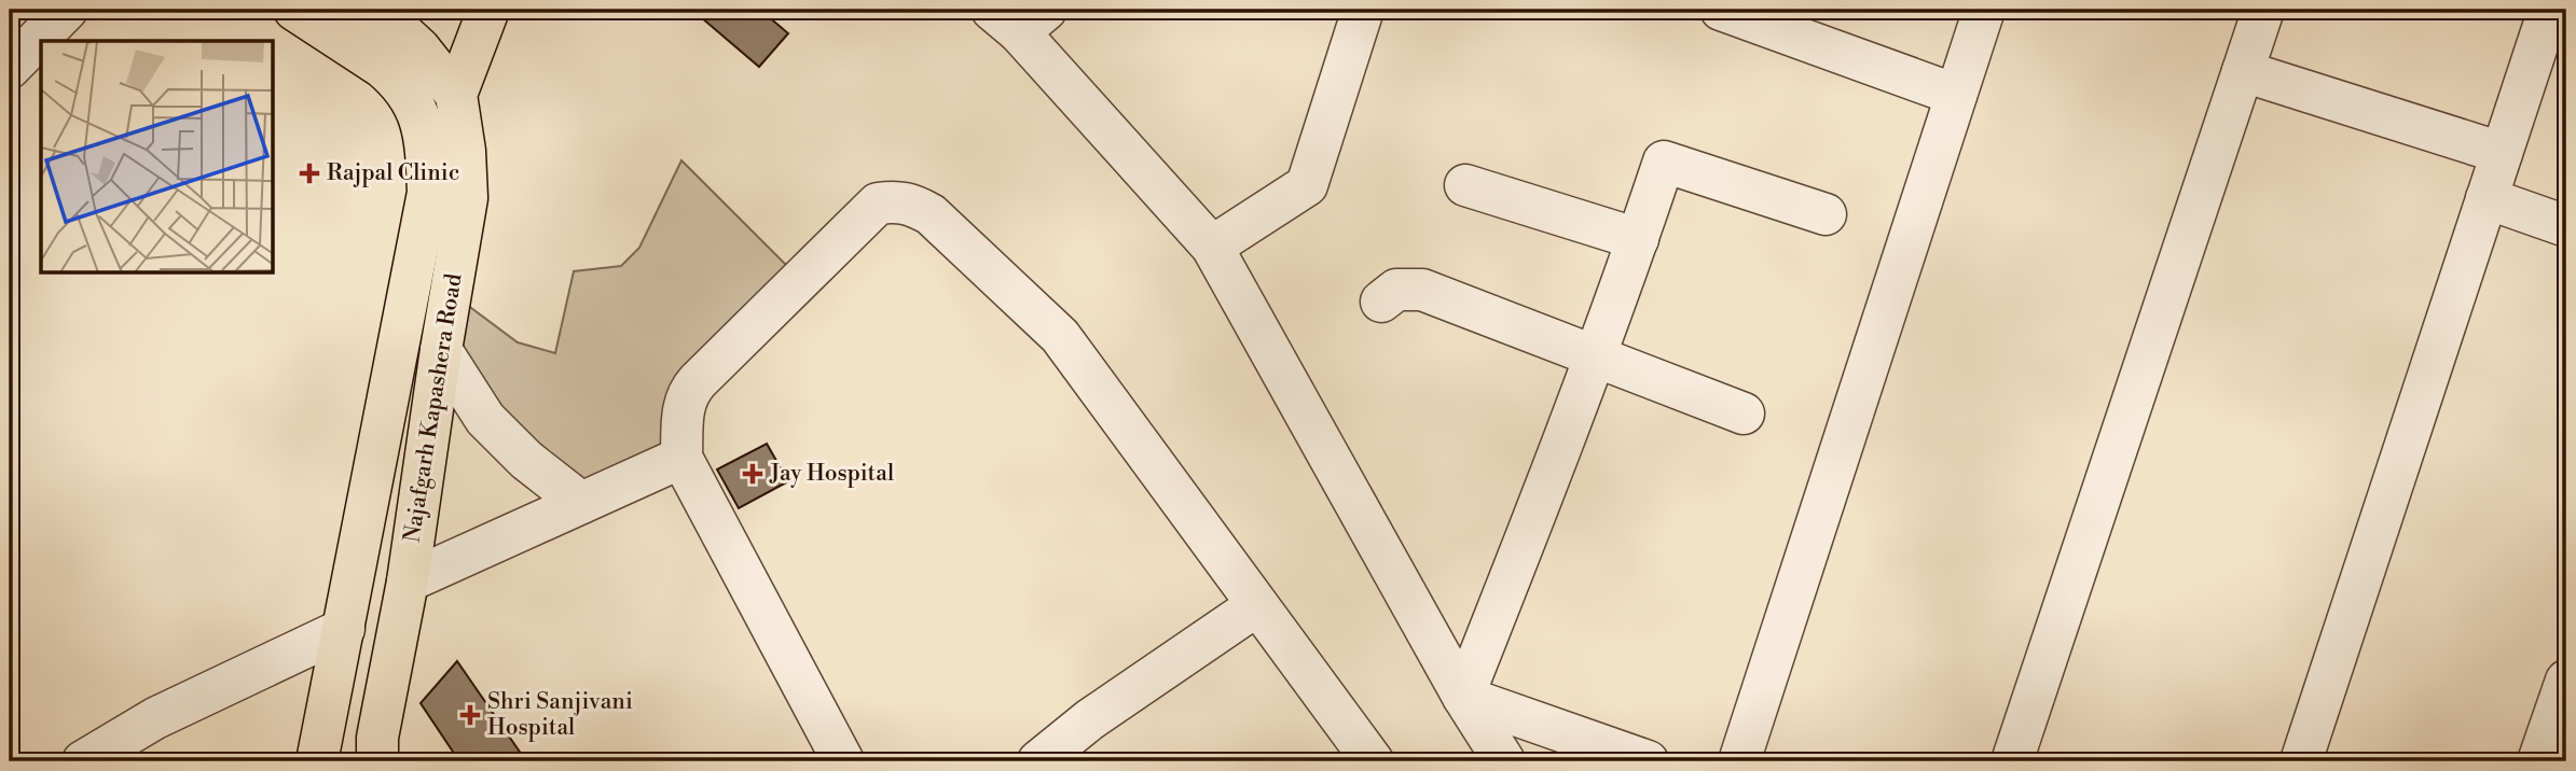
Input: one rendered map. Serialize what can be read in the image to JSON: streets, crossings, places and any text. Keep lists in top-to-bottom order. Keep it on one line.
{"streets":{"main road":["Najafgarh Kapashera Road"]},"places":{"health":["Rajpal Clinic","Jay Hospital","Shri Sanjivani Hospital"]}}
